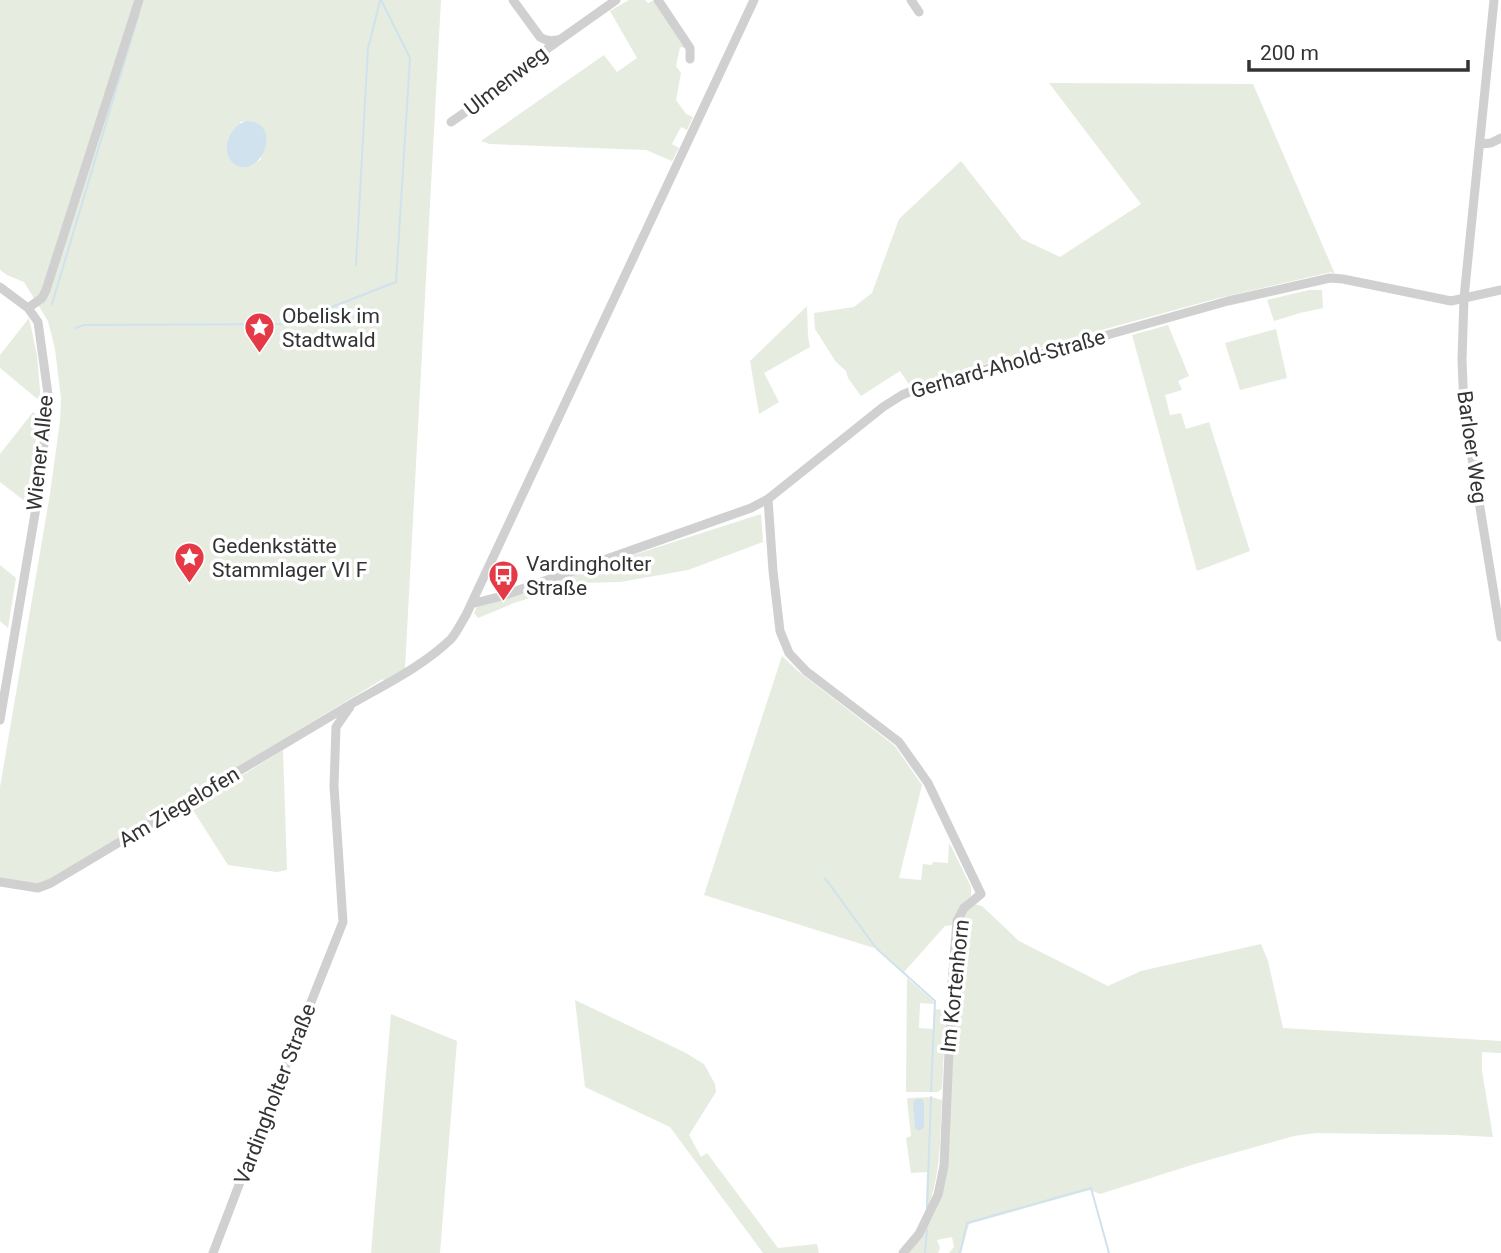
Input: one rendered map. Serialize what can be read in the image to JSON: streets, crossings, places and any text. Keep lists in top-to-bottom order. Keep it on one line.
{"streets":{"street":["Ulmenweg","Gerhard-Ahold-Straße","Barloer Weg","Wiener Allee","Am Ziegelofen","Im Kortenhorn","Vardingholter Straße"]},"crossings":[["Gerhard-Ahold-Straße","Barloer Weg"],["Gerhard-Ahold-Straße","Im Kortenhorn"]],"places":{"place":["Obelisk im Stadtwald","Gedenkstätte Stammlager VI F"],"bus stop":["Vardingholter Straße"]},"scale_bar":"200 m"}
